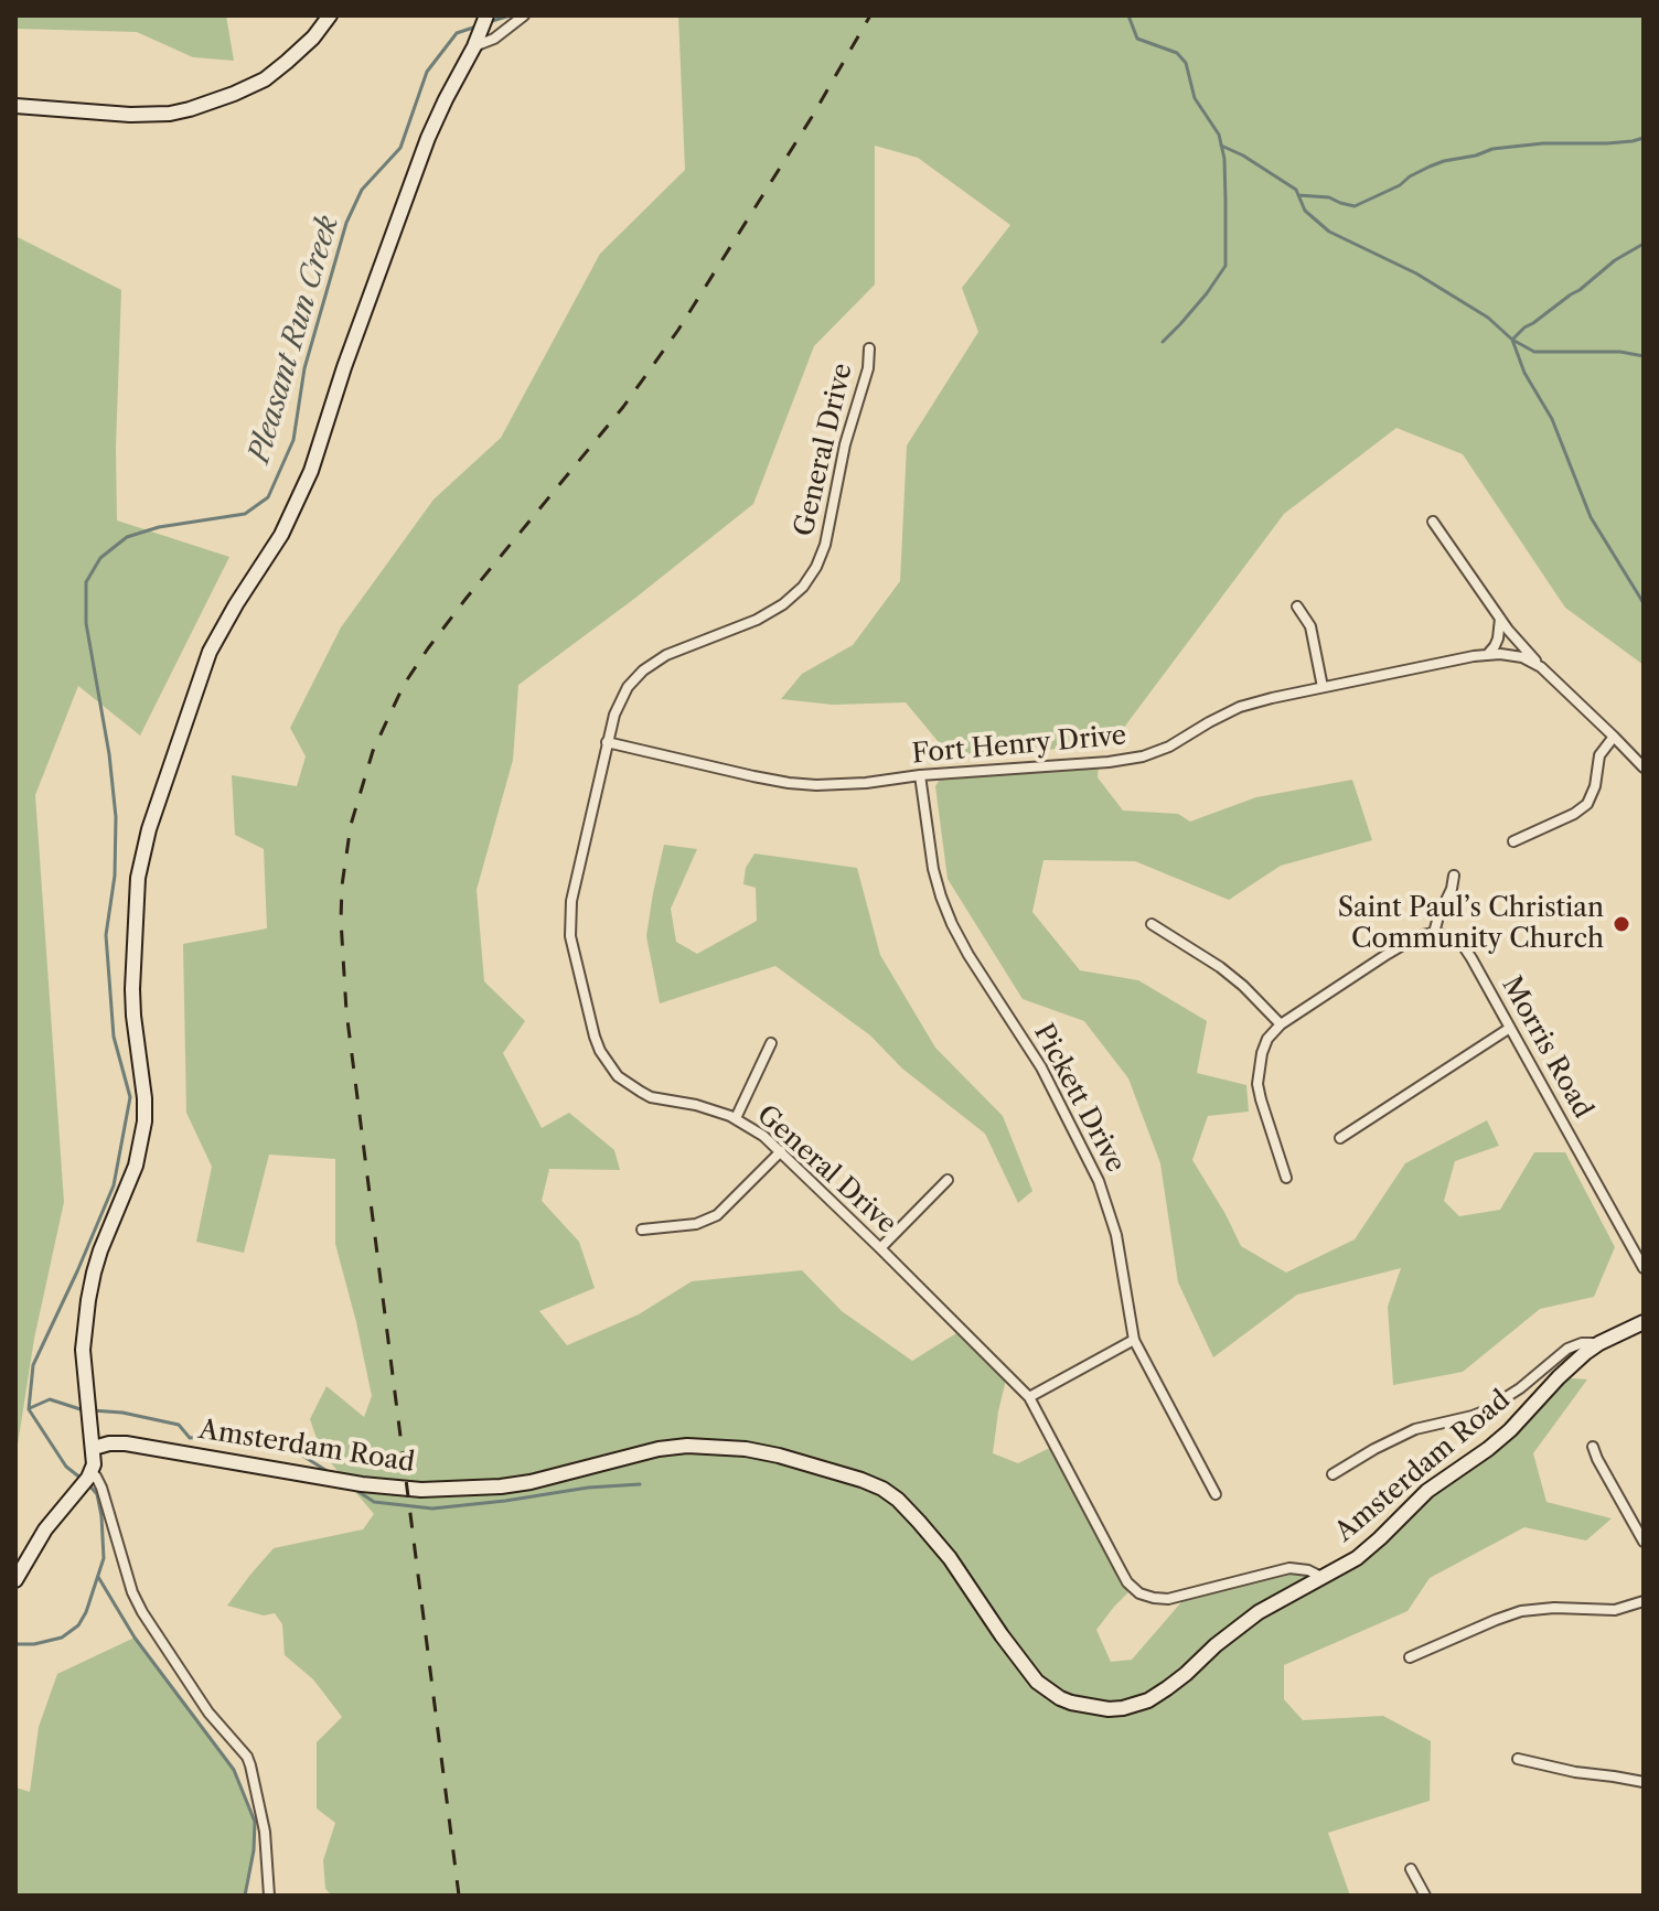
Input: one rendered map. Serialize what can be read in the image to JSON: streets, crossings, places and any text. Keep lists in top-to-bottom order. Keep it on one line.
{"streets":{"street":["General Drive","Fort Henry Drive","Morris Road","Pickett Drive","Amsterdam Road"]},"crossings":[["General Drive","Fort Henry Drive"],["General Drive","Amsterdam Road"],["Fort Henry Drive","Pickett Drive"]],"water":["Pleasant Run Creek"],"places":["Saint Paul’s Christian Community Church"]}
